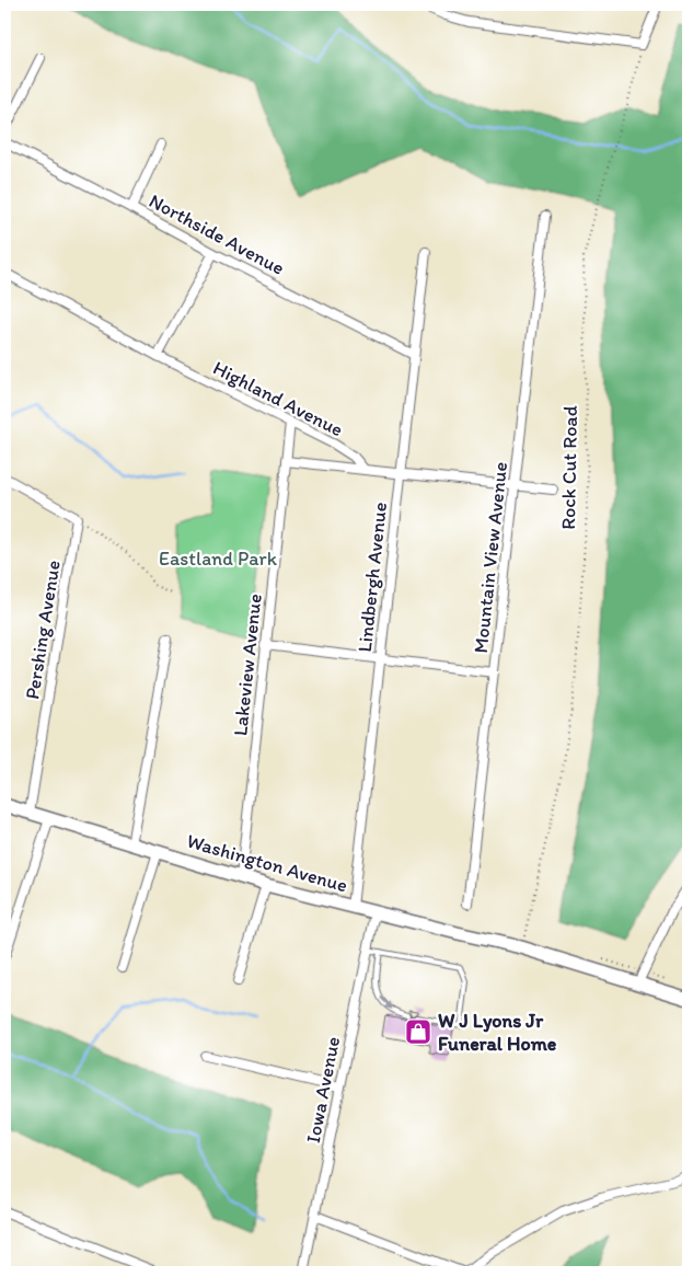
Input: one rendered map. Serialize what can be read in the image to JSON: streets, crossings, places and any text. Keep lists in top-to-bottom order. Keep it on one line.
{"streets":{"street":["Northside Avenue","Highland Avenue","Mountain View Avenue","Lindbergh Avenue","Pershing Avenue","Lakeview Avenue","Washington Avenue","Iowa Avenue"],"path":["Rock Cut Road"]},"crossings":[["Northside Avenue","Lindbergh Avenue"],["Highland Avenue","Lakeview Avenue"],["Rock Cut Road","Washington Avenue"],["Lindbergh Avenue","Washington Avenue"],["Pershing Avenue","Washington Avenue"],["Lakeview Avenue","Washington Avenue"],["Washington Avenue","Iowa Avenue"]],"parks":["Eastland Park"],"places":{"shop":["W J Lyons Jr Funeral Home"]}}
